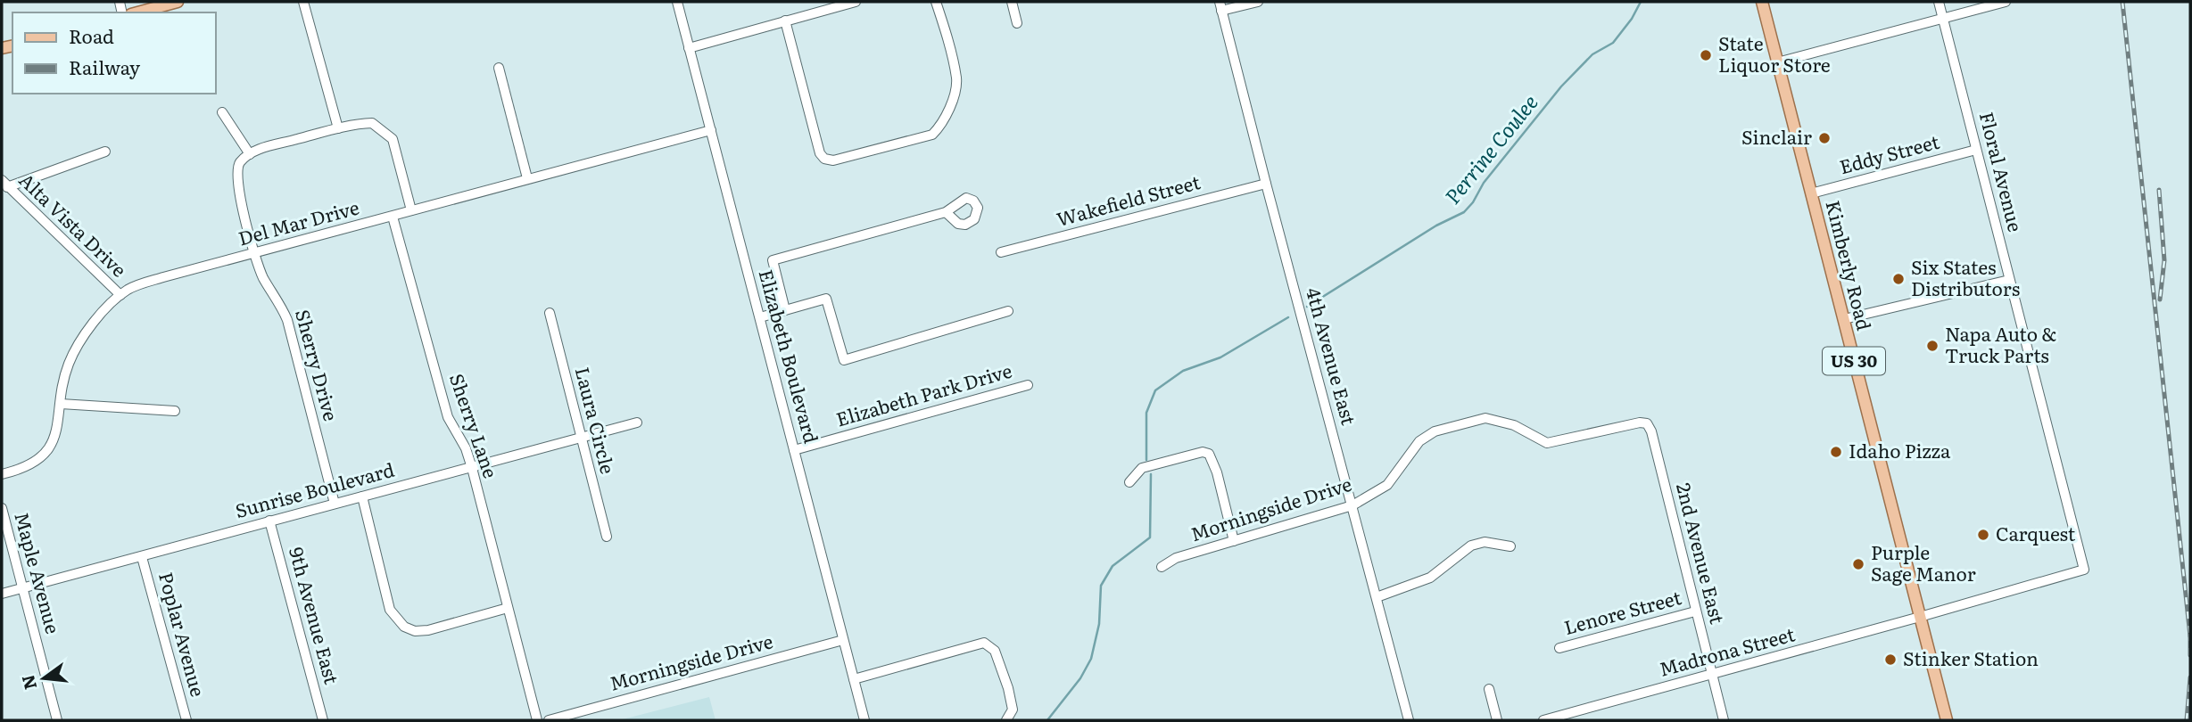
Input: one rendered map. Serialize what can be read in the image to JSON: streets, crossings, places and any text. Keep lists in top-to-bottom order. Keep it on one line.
{"streets":{"main road":["Kimberly Road","US 30"],"street":["Eddy Street","Floral Avenue","Wakefield Street","Del Mar Drive","Alta Vista Drive","Elizabeth Boulevard","4th Avenue East","Sherry Drive","Elizabeth Park Drive","Laura Circle","Sherry Lane","Sunrise Boulevard","Morningside Drive","2nd Avenue East","Maple Avenue","Lenore Street","9th Avenue East","Poplar Avenue","Madrona Street"]},"crossings":[["Eddy Street","Floral Avenue"],["Eddy Street","Kimberly Road"],["Floral Avenue","Madrona Street"],["Wakefield Street","4th Avenue East"],["Del Mar Drive","Alta Vista Drive"],["Del Mar Drive","Elizabeth Boulevard"],["Del Mar Drive","Sherry Drive"],["Del Mar Drive","Sherry Lane"],["Kimberly Road","Madrona Street"],["Elizabeth Boulevard","Elizabeth Park Drive"],["Elizabeth Boulevard","Morningside Drive"],["4th Avenue East","Morningside Drive"],["Sherry Drive","Sunrise Boulevard"],["Laura Circle","Sunrise Boulevard"],["Sherry Lane","Sunrise Boulevard"],["Sunrise Boulevard","Maple Avenue"],["Sunrise Boulevard","9th Avenue East"],["Sunrise Boulevard","Poplar Avenue"],["Morningside Drive","2nd Avenue East"],["2nd Avenue East","Lenore Street"],["2nd Avenue East","Madrona Street"]],"water":["Perrine Coulee"],"places":["State Liquor Store","Sinclair","Six States Distributors","Napa Auto & Truck Parts","Idaho Pizza","Carquest","Purple Sage Manor","Stinker Station"],"legend":["Road","Railway"],"north":"left"}
